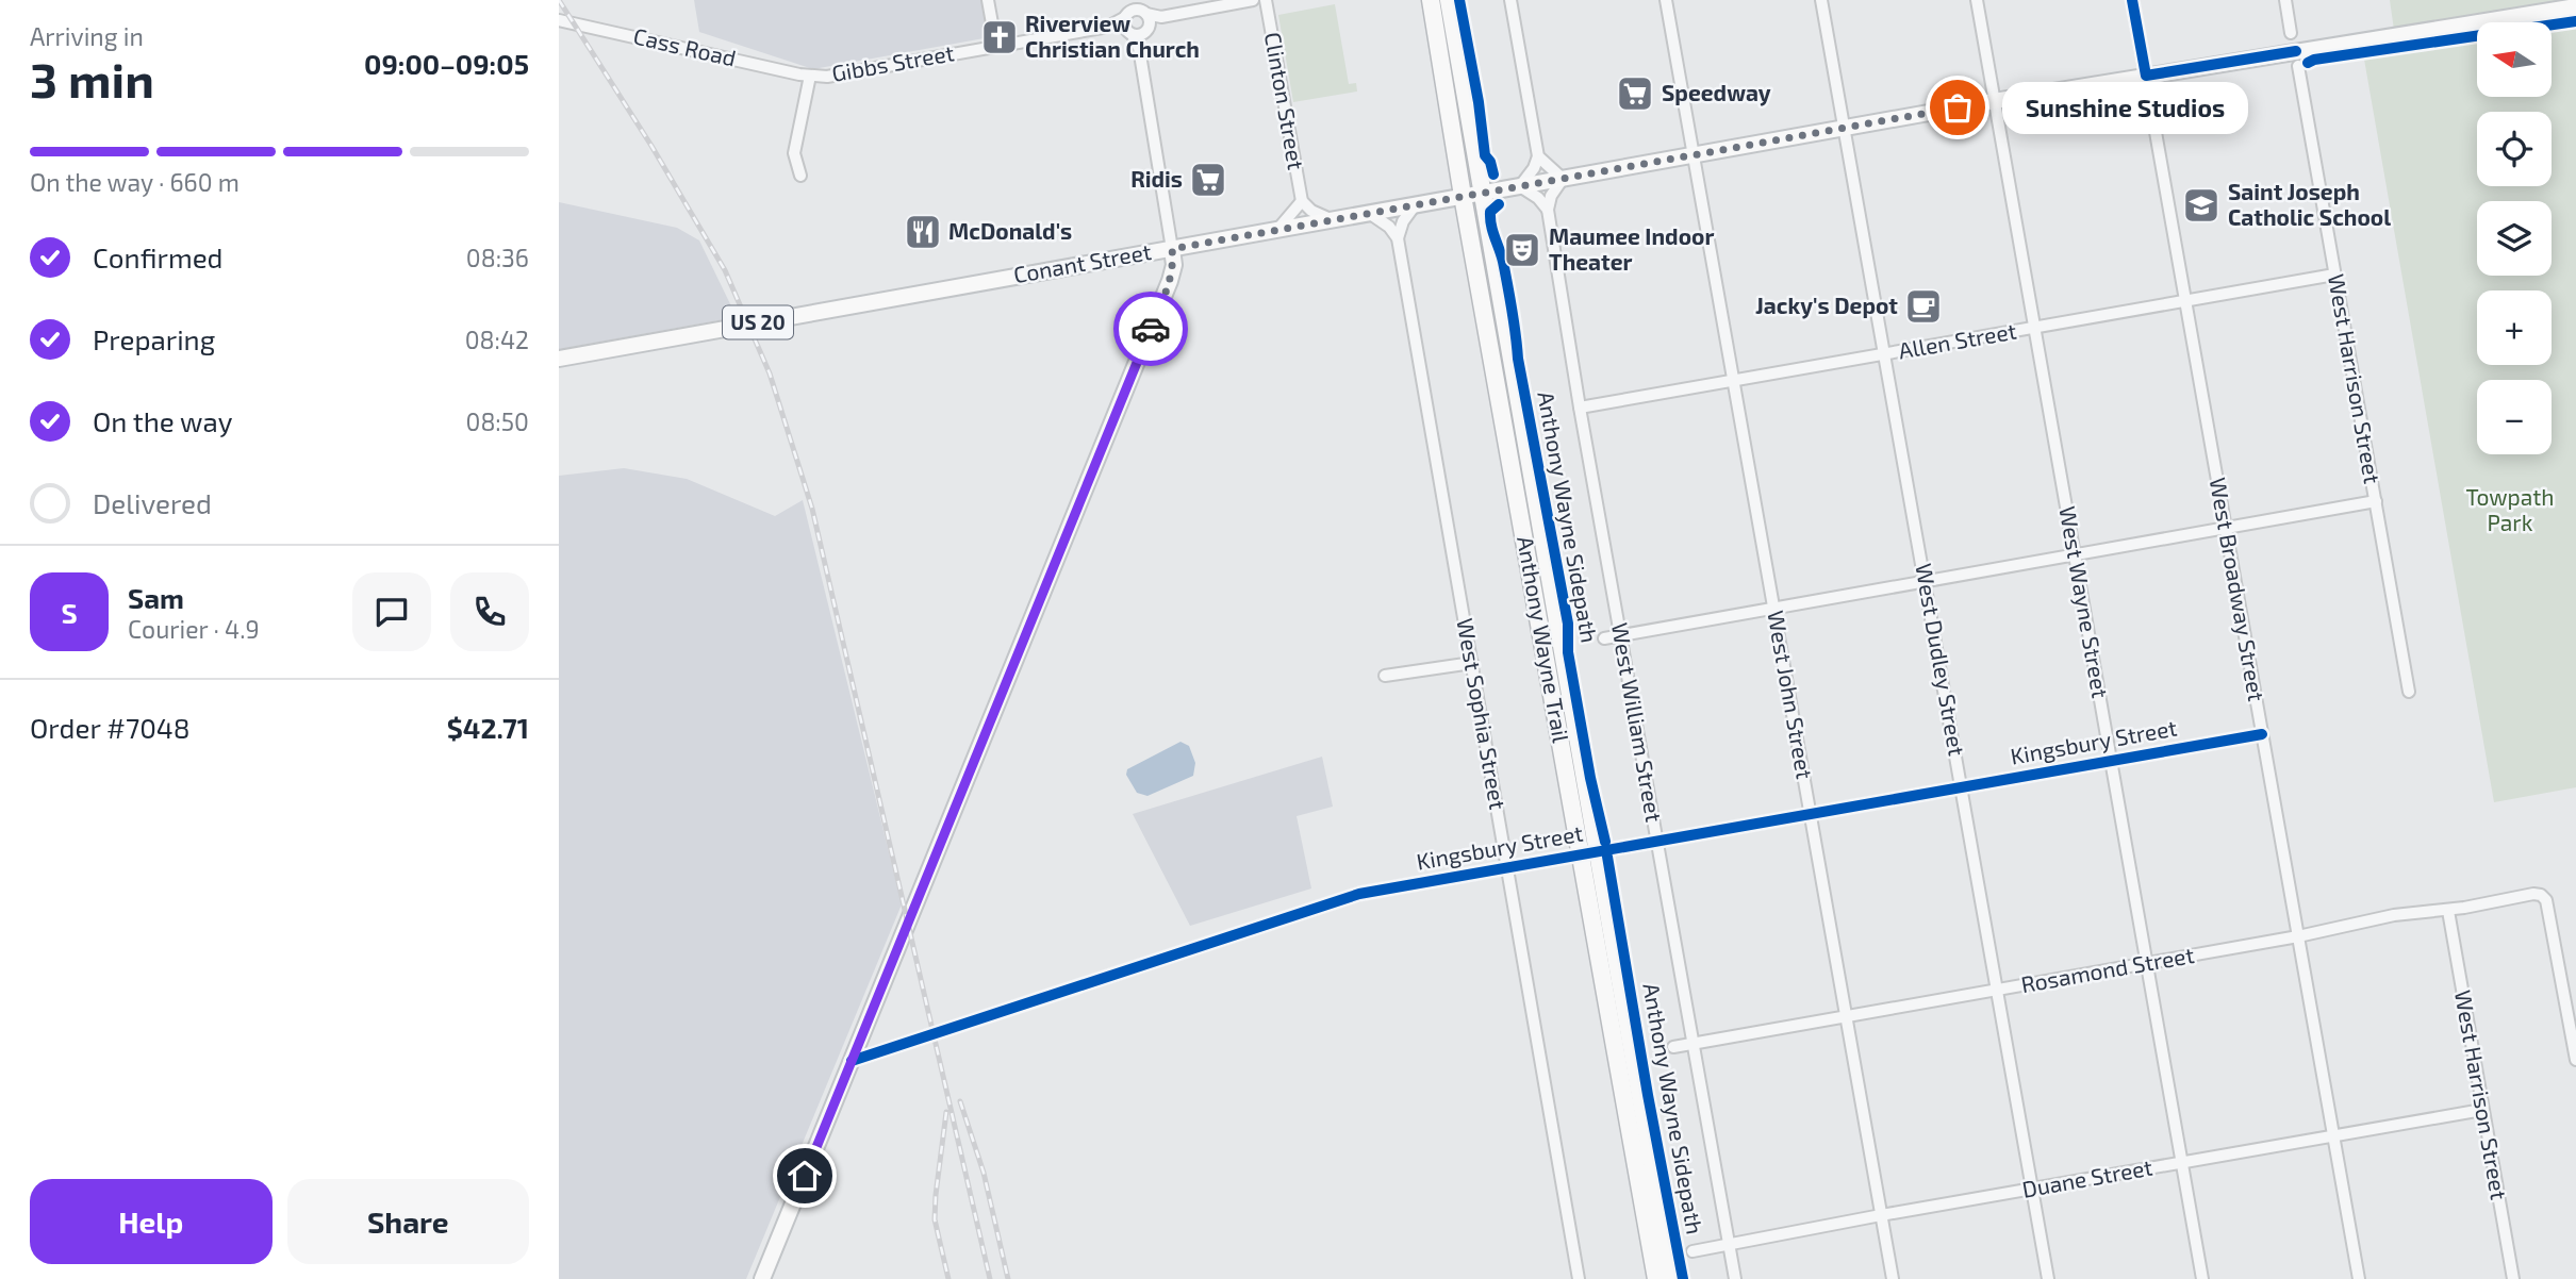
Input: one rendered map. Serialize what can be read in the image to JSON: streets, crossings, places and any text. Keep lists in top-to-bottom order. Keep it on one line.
{"streets":{"highway":["Anthony Wayne Trail"],"main road":["Conant Street","US 20"],"street":["Cass Road","Gibbs Street","Clinton Street","Allen Street","West Harrison Street","West Broadway Street","West Wayne Street","West Dudley Street","West John Street","West Sophia Street","West William Street","Kingsbury Street","Rosamond Street","Duane Street"],"cycle path":["Anthony Wayne Sidepath"]},"crossings":[["Cass Road","Gibbs Street"],["Clinton Street","Conant Street"],["Conant Street","West Broadway Street"],["Conant Street","West Wayne Street"],["Conant Street","Anthony Wayne Trail"],["Conant Street","West Dudley Street"],["Conant Street","West John Street"],["Allen Street","West Harrison Street"],["Allen Street","West Broadway Street"],["Allen Street","West Wayne Street"],["Allen Street","West Dudley Street"],["Allen Street","West John Street"],["Allen Street","West William Street"],["West Harrison Street","Rosamond Street"],["West Harrison Street","Duane Street"],["West Broadway Street","Kingsbury Street"],["West Broadway Street","Rosamond Street"],["West Broadway Street","Duane Street"],["West Wayne Street","Kingsbury Street"],["West Wayne Street","Rosamond Street"],["West Wayne Street","Duane Street"],["Anthony Wayne Trail","Kingsbury Street"],["West Dudley Street","Kingsbury Street"],["West Dudley Street","Rosamond Street"],["West Dudley Street","Duane Street"],["West John Street","Kingsbury Street"],["West John Street","Rosamond Street"],["West John Street","Duane Street"],["West Sophia Street","Kingsbury Street"],["West William Street","Kingsbury Street"],["West William Street","Rosamond Street"],["West William Street","Duane Street"]],"parks":["Towpath Park"],"places":{"church":["Riverview Christian Church"],"supermarket":["Speedway","Ridis"],"other":["Sunshine Studios"],"school or university":["Saint Joseph Catholic School"],"restaurant":["McDonald's"],"theatre":["Maumee Indoor Theater"],"cafe":["Jacky's Depot"]},"north":"left","page":{"heading":["3 min","Arriving in","09:00–09:05"],"panel":["Sam","Courier · 4.9","Order #7048","$42.71"],"map_buttons":["+","−"],"bubble":"Sunshine Studios","bar":"On the way · 660 m","list":[["Confirmed","08:36"],["Preparing","08:42"],["On the way","08:50"],"Delivered"],"round":"S","buttons":["Help","Share"]}}
